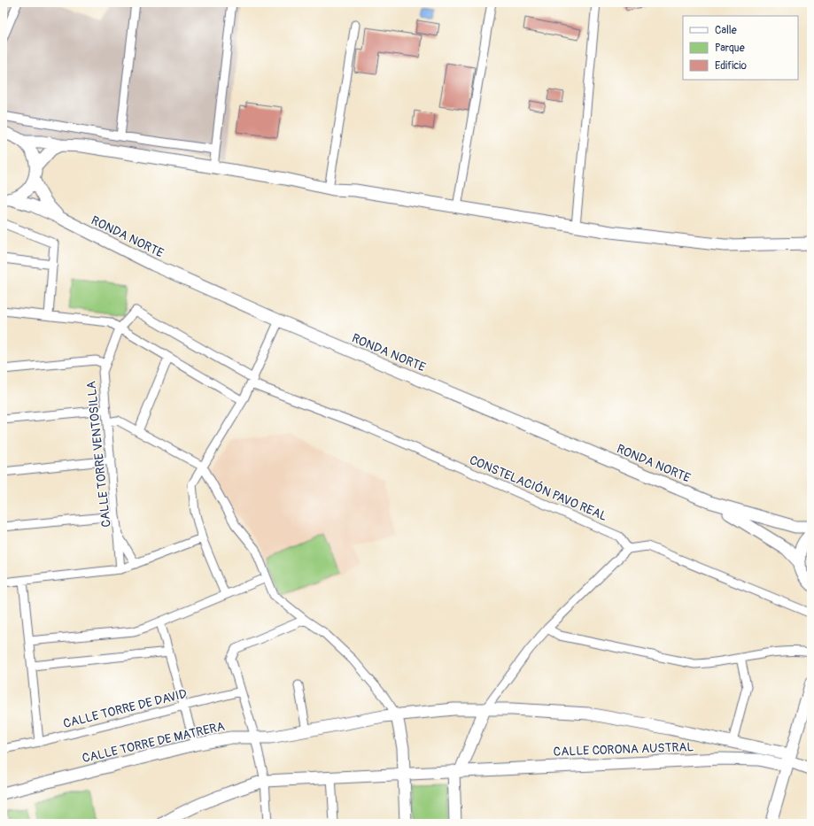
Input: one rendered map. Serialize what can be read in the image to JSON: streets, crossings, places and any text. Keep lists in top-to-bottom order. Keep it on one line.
{"streets":{"street":["RONDA NORTE","CALLE TORRE VENTOSILLA","CONSTELACIÓN PAVO REAL","CALLE TORRE DE DAVID","CALLE TORRE DE MATRERA","CALLE CORONA AUSTRAL"]},"crossings":[["CALLE TORRE VENTOSILLA","CONSTELACIÓN PAVO REAL"],["CALLE TORRE DE MATRERA","CALLE CORONA AUSTRAL"]],"legend":["Calle","Parque","Edificio"]}
